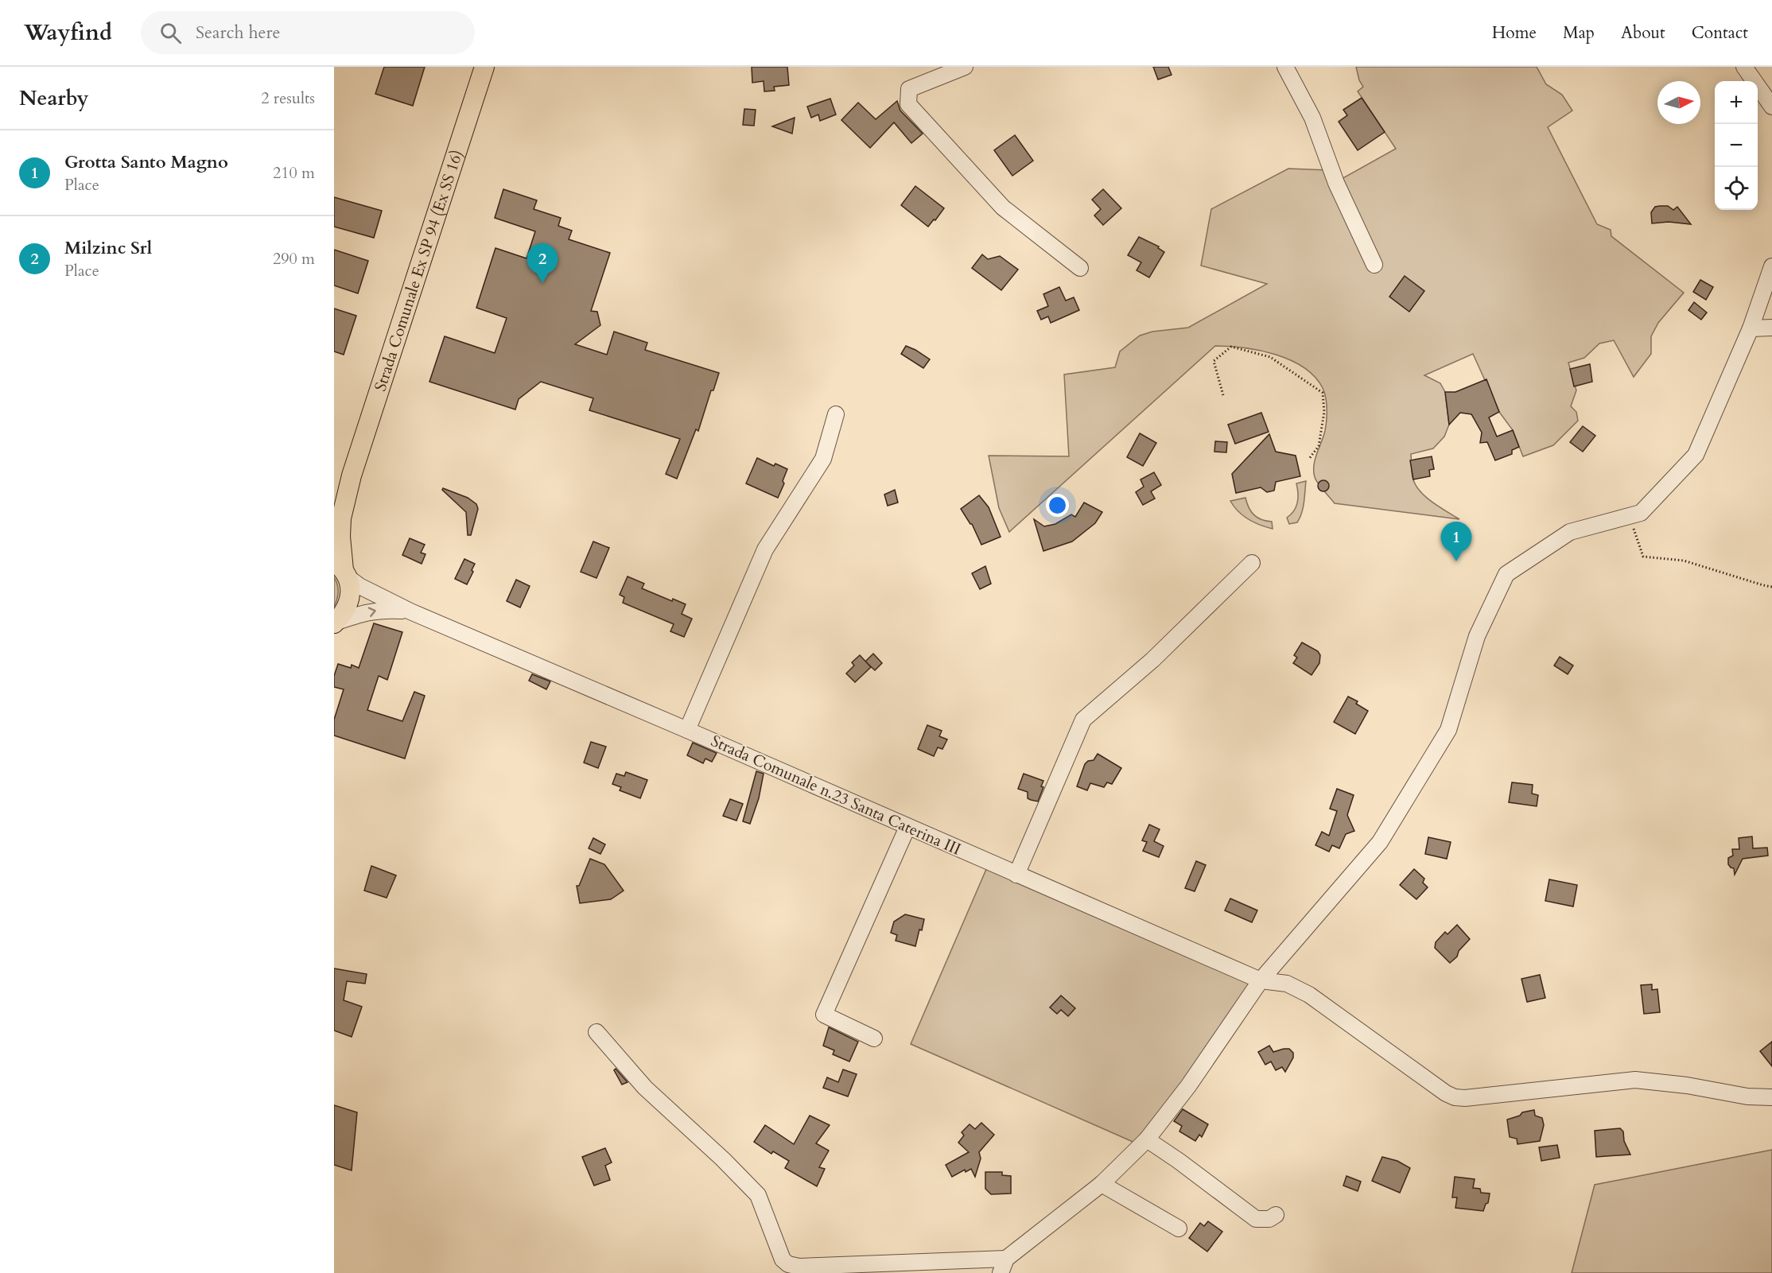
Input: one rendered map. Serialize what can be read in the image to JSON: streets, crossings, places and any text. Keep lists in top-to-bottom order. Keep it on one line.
{"streets":{"main road":["Strada Comunale Ex SP 94 (Ex SS 16)"],"street":["Strada Comunale n.23 Santa Caterina III"]},"crossings":[["Strada Comunale Ex SP 94 (Ex SS 16)","Strada Comunale n.23 Santa Caterina III"]],"north":"right","page":{"header":"Wayfind","search":"Search here","nav":["Home","Map","About","Contact"],"heading":["Nearby","2 results"],"map_buttons":["+","−"],"list":[{"mark":"1","name":"Grotta Santo Magno","note":"Place","value":"210 m"},{"mark":"2","name":"Milzinc Srl","note":"Place","value":"290 m"}],"pins":["2","1"]}}
